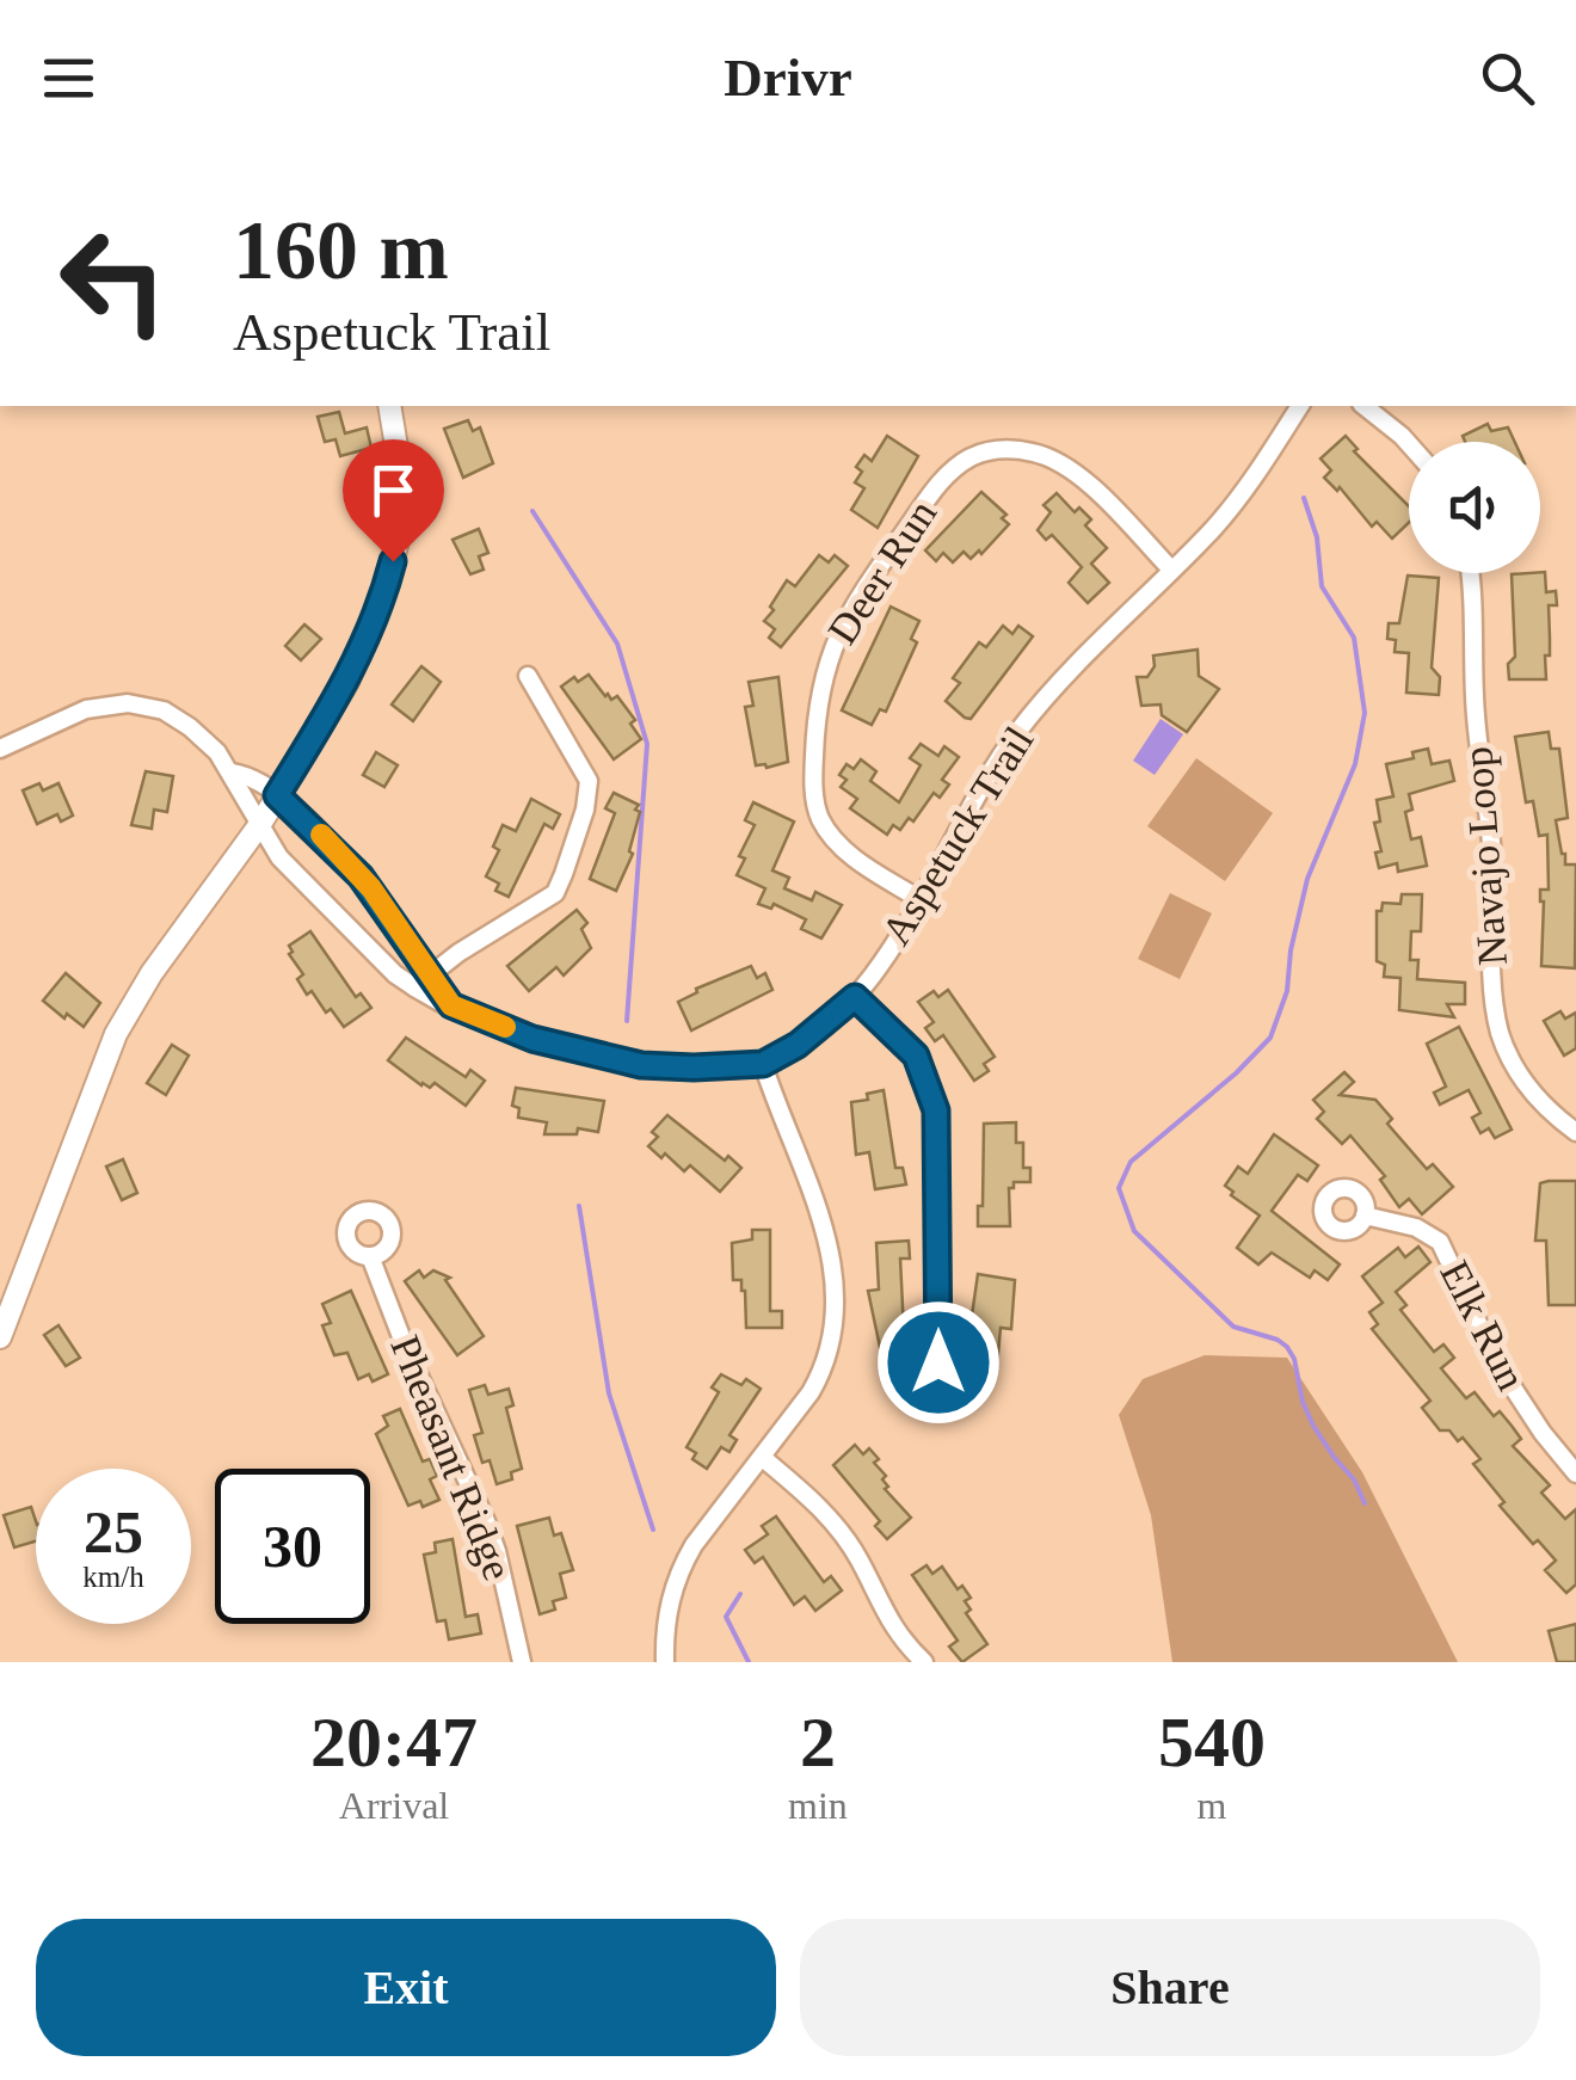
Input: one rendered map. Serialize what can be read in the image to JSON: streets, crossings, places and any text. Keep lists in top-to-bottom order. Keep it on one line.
{"streets":{"street":["Deer Run","Aspetuck Trail","Navajo Loop","Elk Run","Pheasant Ridge"]},"crossings":[["Deer Run","Aspetuck Trail"]],"page":{"header":"Drivr","turn":["160 m","Aspetuck Trail"],"speed":"25 km/h","limit":"30","eta":["20:47","Arrival","2","min","540","m"],"buttons":["Exit","Share"]}}
